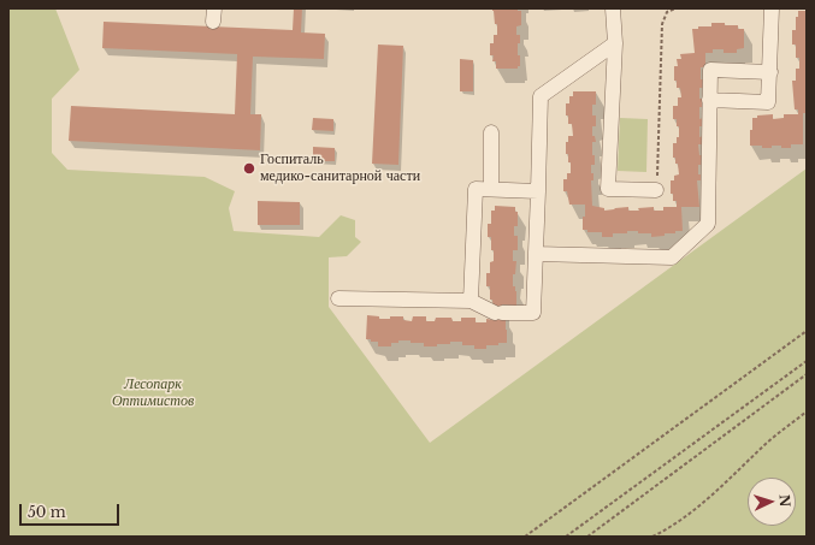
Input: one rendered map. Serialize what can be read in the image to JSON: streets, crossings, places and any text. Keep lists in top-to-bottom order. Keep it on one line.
{"parks":["Лесопарк Оптимистов"],"places":["Госпиталь медико-санитарной части"],"scale_bar":"50 m","north":"right"}
